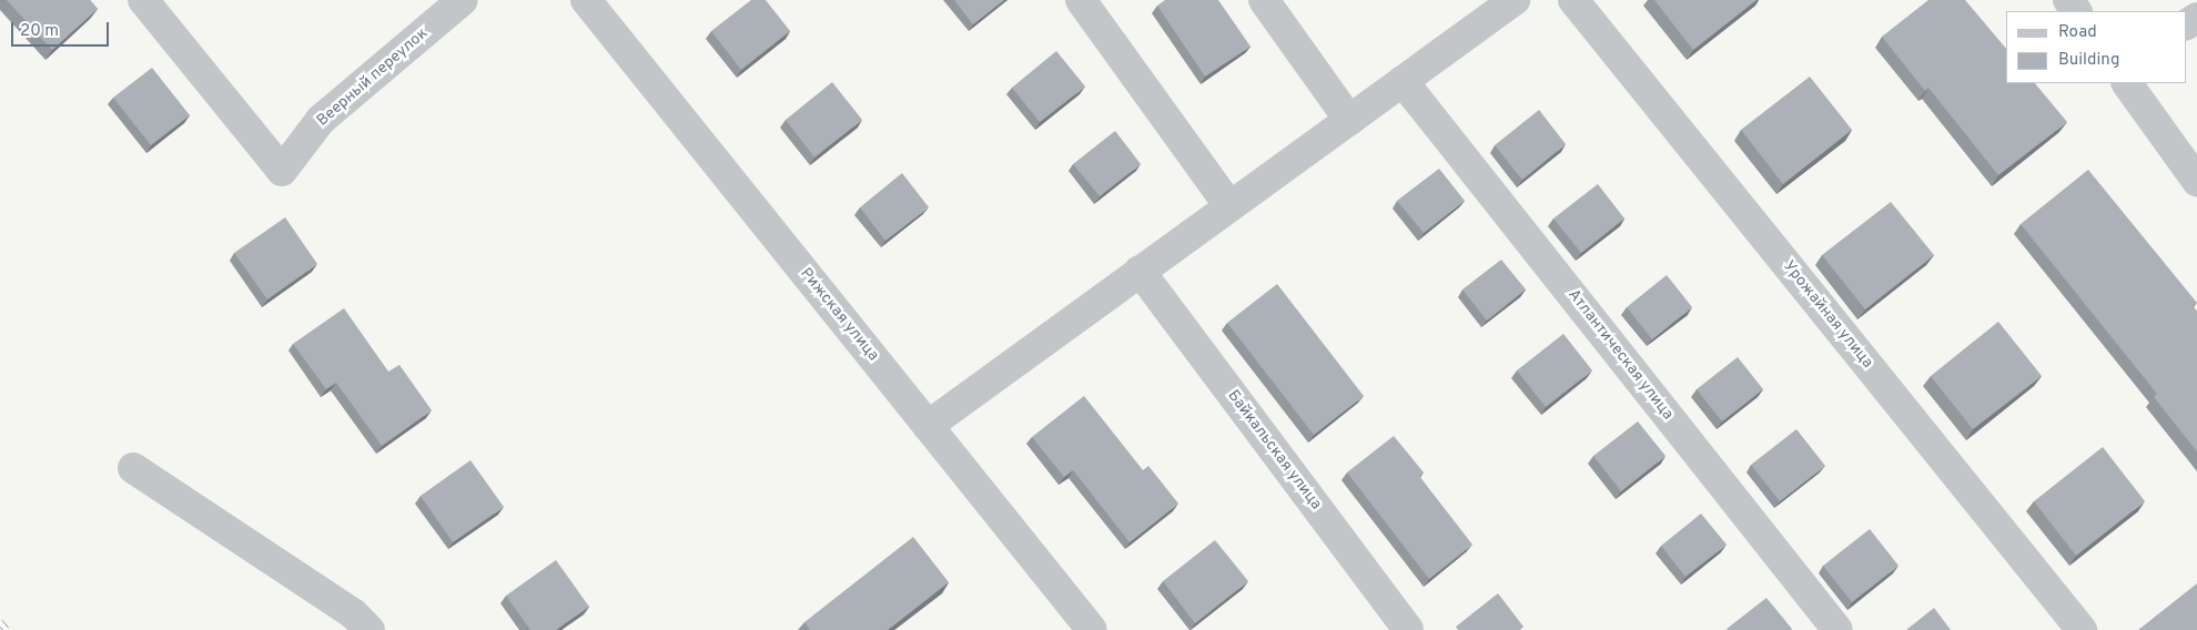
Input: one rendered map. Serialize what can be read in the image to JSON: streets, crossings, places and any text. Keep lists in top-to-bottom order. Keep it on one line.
{"streets":{"street":["Веерный переулок","Рижская улица","Урожайная улица","Атлантическая улица","Байкальская улица"]},"legend":["Road","Building"],"scale_bar":"20 m"}
